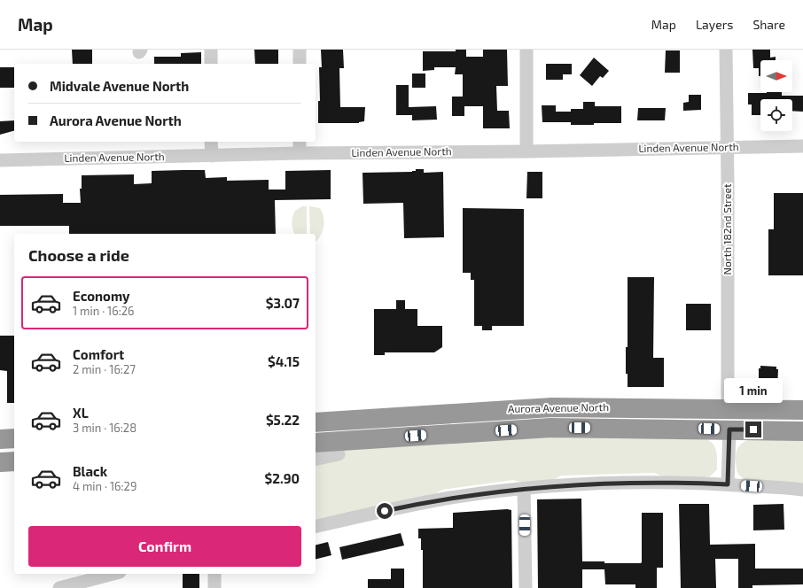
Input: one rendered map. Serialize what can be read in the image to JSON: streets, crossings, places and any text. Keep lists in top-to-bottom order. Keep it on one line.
{"streets":{"highway":["Aurora Avenue North"],"street":["Linden Avenue North","North 182nd Street"]},"crossings":[["Linden Avenue North","North 182nd Street"],["North 182nd Street","Aurora Avenue North"]],"north":"right","page":{"header":"Map","nav":["Map","Layers","Share"],"banner":["Midvale Avenue North","Aurora Avenue North"],"heading":"Choose a ride","list":[{"name":"Economy","note":"1 min · 16:26","value":"$3.07"},{"name":"Comfort","note":"2 min · 16:27","value":"$4.15"},{"name":"XL","note":"3 min · 16:28","value":"$5.22"},{"name":"Black","note":"4 min · 16:29","value":"$2.90"}],"bubble":"1 min","buttons":"Confirm"}}
